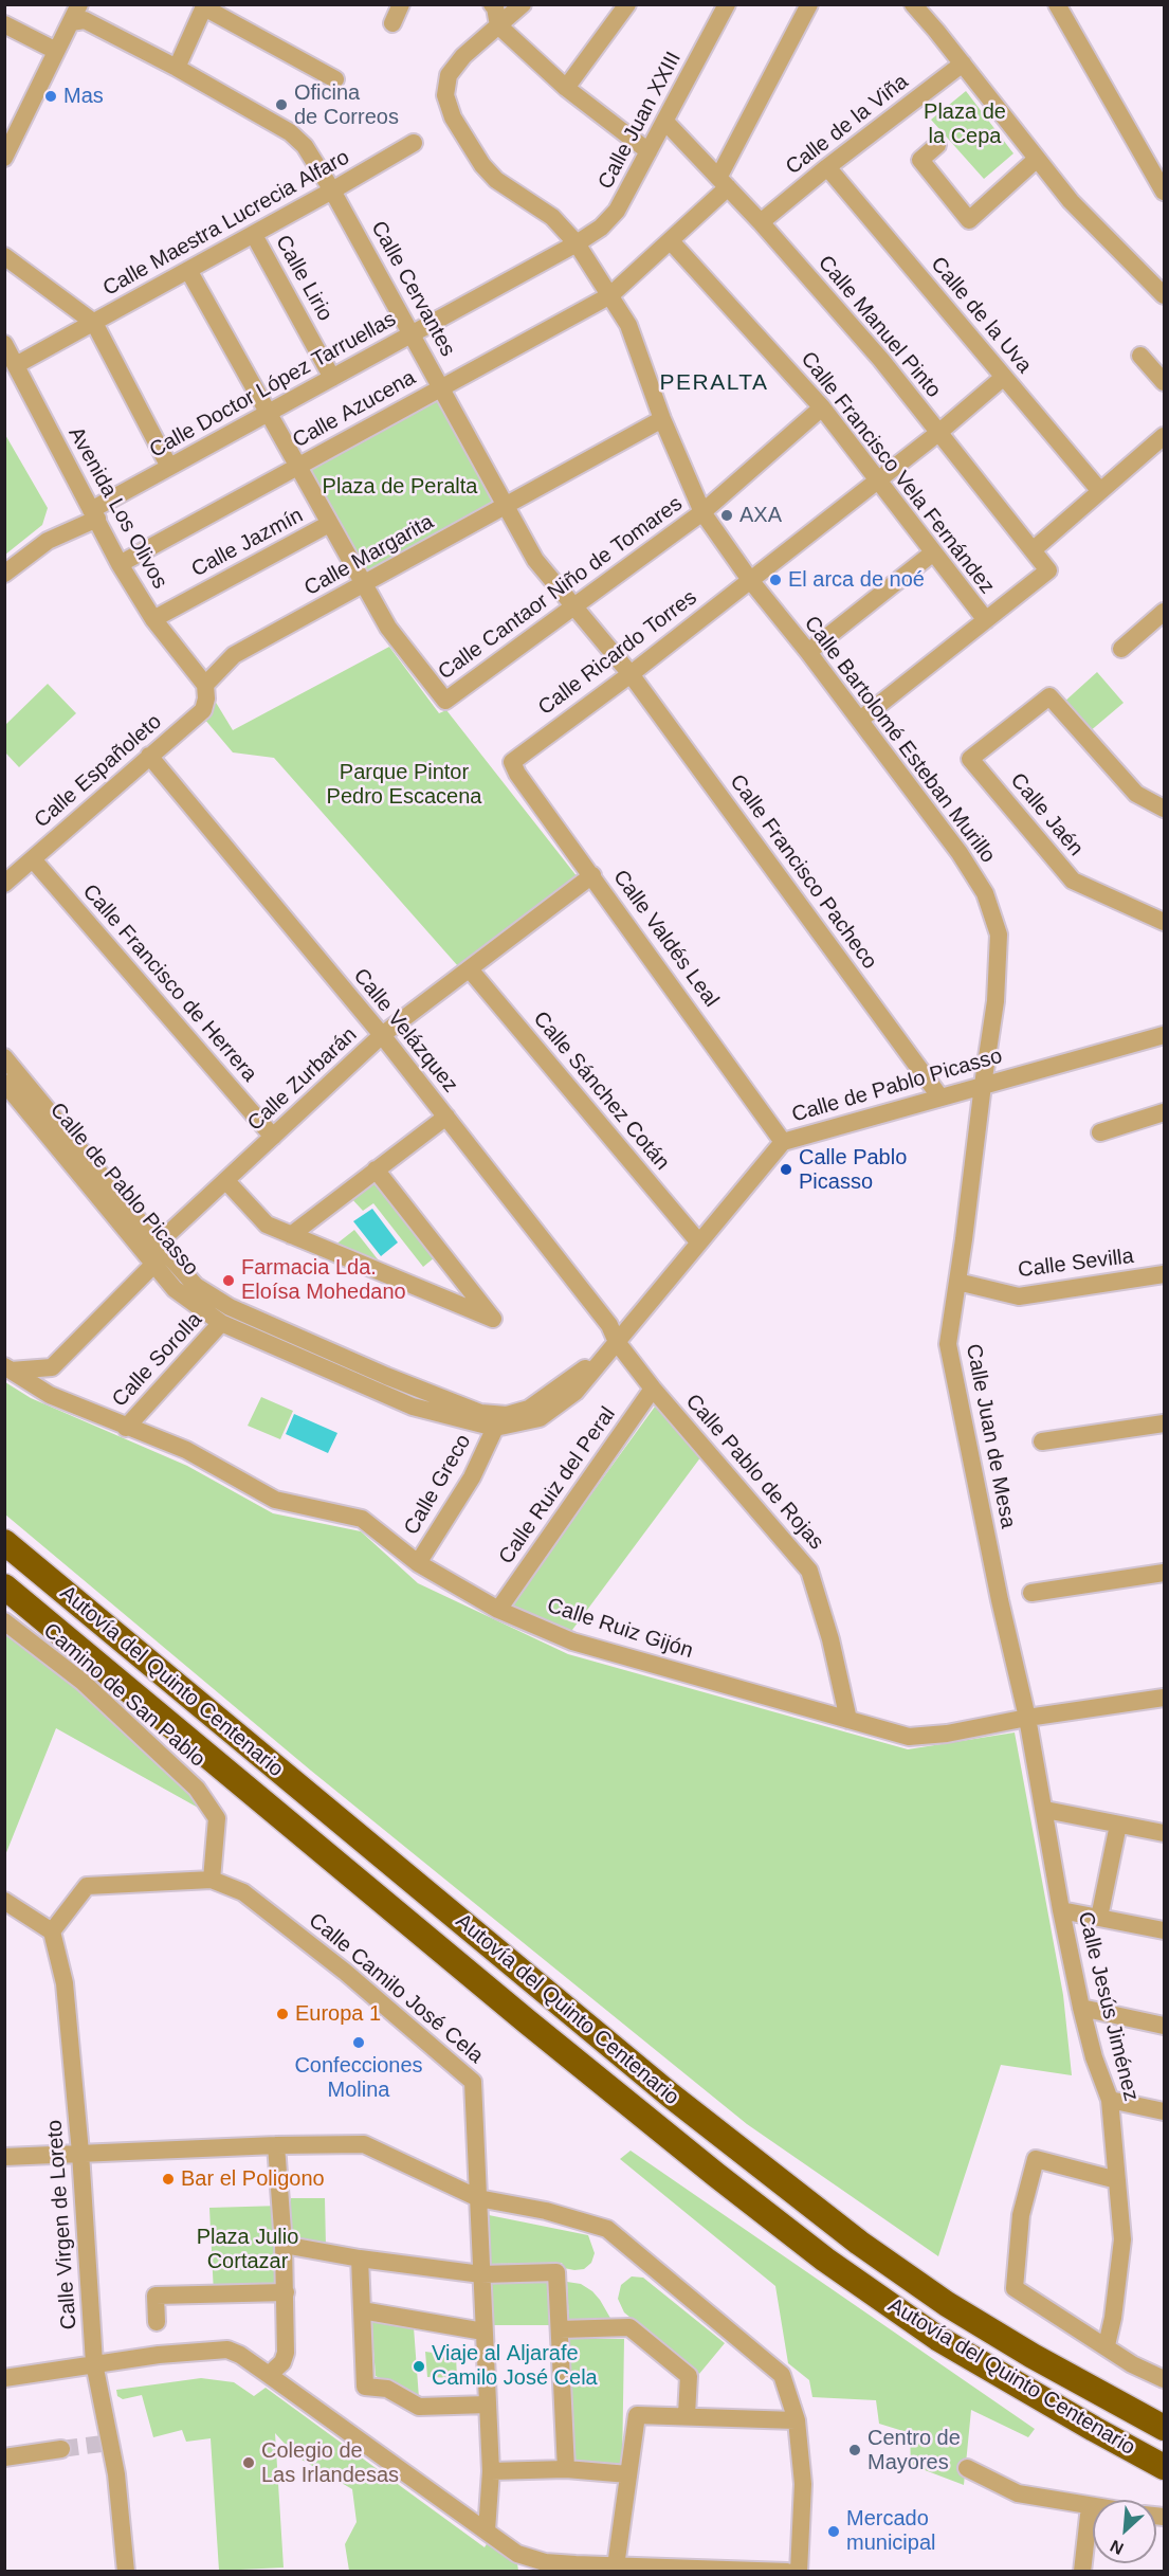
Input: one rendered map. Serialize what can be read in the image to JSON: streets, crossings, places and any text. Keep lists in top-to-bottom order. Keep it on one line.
{"streets":{"highway":["Autovía del Quinto Centenario"],"street":["Calle Juan XXIII","Calle de la Viña","Calle Maestra Lucrecia Alfaro","Calle Lirio","Calle Cervantes","Calle de la Uva","Calle Manuel Pinto","Calle Doctor López Tarruellas","Calle Azucena","Calle Francisco Vela Fernández","Avenida Los Olivos","Calle Jazmín","Calle Margarita","Calle Cantaor Niño de Tomares","Calle Ricardo Torres","Calle Bartolomé Esteban Murillo","Calle Españoleto","Calle Jaén","Calle Francisco Pacheco","Calle Valdés Leal","Calle Francisco de Herrera","Calle Velázquez","Calle Zurbarán","Calle de Pablo Picasso","Calle Sánchez Cotán","Calle Sevilla","Calle Sorolla","Calle Juan de Mesa","Calle Pablo de Rojas","Calle Greco","Calle Ruiz del Peral","Calle Ruiz Gijón","Camino de San Pablo","Calle Camilo José Cela","Calle Jesús Jiménez","Calle Virgen de Loreto"]},"crossings":[["Calle Juan XXIII","Calle Manuel Pinto"],["Calle Juan XXIII","Calle Doctor López Tarruellas"],["Calle Juan XXIII","Calle Bartolomé Esteban Murillo"],["Calle de la Viña","Calle de la Uva"],["Calle de la Viña","Calle Manuel Pinto"],["Calle Maestra Lucrecia Alfaro","Calle Lirio"],["Calle Maestra Lucrecia Alfaro","Calle Cervantes"],["Calle Maestra Lucrecia Alfaro","Avenida Los Olivos"],["Calle Lirio","Calle Doctor López Tarruellas"],["Calle Cervantes","Calle Doctor López Tarruellas"],["Calle Cervantes","Calle Azucena"],["Calle Cervantes","Calle Margarita"],["Calle Cervantes","Calle Cantaor Niño de Tomares"],["Calle Cervantes","Calle Ricardo Torres"],["Calle Cervantes","Calle Francisco Pacheco"],["Calle de la Uva","Calle Ricardo Torres"],["Calle Manuel Pinto","Calle Azucena"],["Calle Manuel Pinto","Calle Francisco Vela Fernández"],["Calle Manuel Pinto","Calle Ricardo Torres"],["Calle Doctor López Tarruellas","Avenida Los Olivos"],["Calle Doctor López Tarruellas","Calle Bartolomé Esteban Murillo"],["Calle Azucena","Calle Francisco Vela Fernández"],["Calle Azucena","Avenida Los Olivos"],["Calle Azucena","Calle Bartolomé Esteban Murillo"],["Calle Francisco Vela Fernández","Calle Cantaor Niño de Tomares"],["Calle Francisco Vela Fernández","Calle Ricardo Torres"],["Avenida Los Olivos","Calle Jazmín"],["Avenida Los Olivos","Calle Margarita"],["Avenida Los Olivos","Calle Españoleto"],["Calle Margarita","Calle Cantaor Niño de Tomares"],["Calle Margarita","Calle Bartolomé Esteban Murillo"],["Calle Margarita","Calle Españoleto"],["Calle Cantaor Niño de Tomares","Calle Bartolomé Esteban Murillo"],["Calle Ricardo Torres","Calle Bartolomé Esteban Murillo"],["Calle Ricardo Torres","Calle Francisco Pacheco"],["Calle Ricardo Torres","Calle Valdés Leal"],["Calle Bartolomé Esteban Murillo","Calle de Pablo Picasso"],["Calle Bartolomé Esteban Murillo","Calle Juan de Mesa"],["Calle Españoleto","Calle Francisco de Herrera"],["Calle Españoleto","Calle Velázquez"],["Calle Francisco Pacheco","Calle de Pablo Picasso"],["Calle Valdés Leal","Calle Zurbarán"],["Calle Valdés Leal","Calle de Pablo Picasso"],["Calle Francisco de Herrera","Calle Zurbarán"],["Calle Velázquez","Calle Zurbarán"],["Calle Velázquez","Calle de Pablo Picasso"],["Calle Velázquez","Calle Pablo de Rojas"],["Calle Zurbarán","Calle de Pablo Picasso"],["Calle Zurbarán","Calle Sánchez Cotán"],["Calle de Pablo Picasso","Calle Sánchez Cotán"],["Calle de Pablo Picasso","Calle Sorolla"],["Calle de Pablo Picasso","Calle Juan de Mesa"],["Calle de Pablo Picasso","Calle Pablo de Rojas"],["Calle de Pablo Picasso","Calle Greco"],["Calle Sevilla","Calle Juan de Mesa"],["Calle Sorolla","Calle Ruiz Gijón"],["Calle Juan de Mesa","Calle Ruiz Gijón"],["Calle Juan de Mesa","Calle Jesús Jiménez"],["Calle Pablo de Rojas","Calle Ruiz del Peral"],["Calle Pablo de Rojas","Calle Ruiz Gijón"],["Calle Greco","Calle Ruiz Gijón"],["Calle Ruiz del Peral","Calle Ruiz Gijón"],["Calle Ruiz Gijón","Calle Jesús Jiménez"],["Camino de San Pablo","Calle Camilo José Cela"],["Calle Camilo José Cela","Calle Virgen de Loreto"]],"districts":["PERALTA"],"parks":["Plaza de la Cepa","Plaza de Peralta","Parque Pintor Pedro Escacena","Plaza Julio Cortazar"],"places":["Mas","Oficina de Correos","AXA","El arca de noé","Calle Pablo Picasso","Farmacia Lda. Eloísa Mohedano","Europa 1","Confecciones Molina","Bar el Poligono","Viaje al Aljarafe Camilo José Cela","Centro de Mayores","Colegio de Las Irlandesas","Mercado municipal"],"north":"bottom left"}
